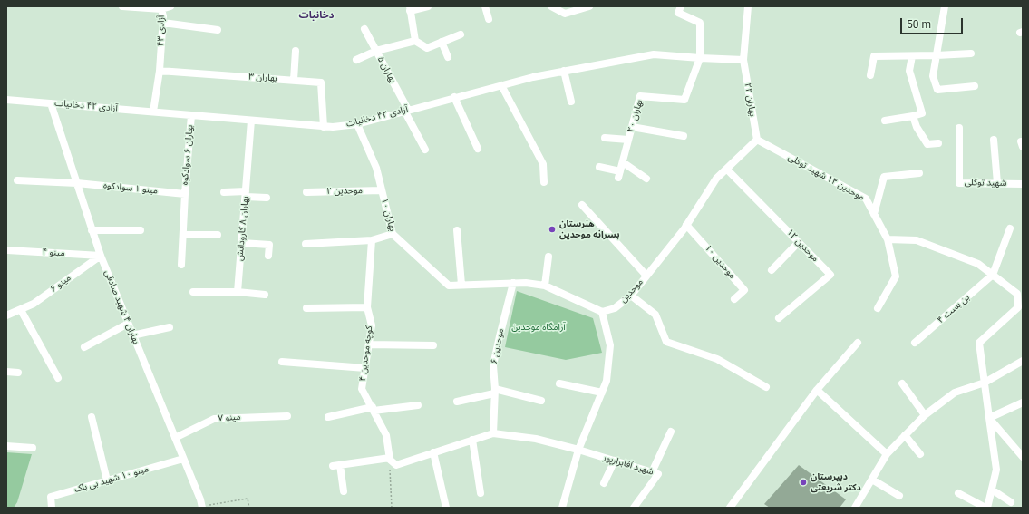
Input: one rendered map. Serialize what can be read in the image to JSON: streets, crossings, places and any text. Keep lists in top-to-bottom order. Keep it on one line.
{"streets":{"street":["آزادی ۴۳","بهاران ۵","بهاران ۳","بهاران ۲۲","آزادی ۴۲ دخانیات","بهاران ۲۰","بهاران ۶ سوادکوه","موحدین ۱۴ شهید توکلی","شهید توکلی","مینو ۱ سوادکوه","موحدین ۲","بهاران ۱۰","بهاران ۸ کارودانش","موحدین ۱۲","مینو ۴","موحدین ۱۰","مینو ۶","موحدین","بهاران ۴ شهید صادقی","بن بست ۴","موحدین ۶","کوچه موحدین ۴","مینو ۷","شهید آقابرارپور","مینو ۱۰ شهید بی باک"]},"crossings":[["آزادی ۴۳","بهاران ۳"],["آزادی ۴۳","آزادی ۴۲ دخانیات"],["بهاران ۵","آزادی ۴۲ دخانیات"],["بهاران ۳","آزادی ۴۲ دخانیات"],["بهاران ۲۲","آزادی ۴۲ دخانیات"],["بهاران ۲۲","موحدین ۱۴ شهید توکلی"],["بهاران ۲۲","موحدین"],["آزادی ۴۲ دخانیات","بهاران ۲۰"],["آزادی ۴۲ دخانیات","بهاران ۶ سوادکوه"],["آزادی ۴۲ دخانیات","بهاران ۱۰"],["آزادی ۴۲ دخانیات","بهاران ۸ کارودانش"],["آزادی ۴۲ دخانیات","بهاران ۴ شهید صادقی"],["بهاران ۶ سوادکوه","مینو ۱ سوادکوه"],["موحدین ۱۴ شهید توکلی","موحدین"],["مینو ۱ سوادکوه","بهاران ۴ شهید صادقی"],["موحدین ۲","بهاران ۱۰"],["موحدین ۱۲","موحدین"],["مینو ۴","مینو ۶"],["مینو ۴","بهاران ۴ شهید صادقی"],["موحدین ۱۰","موحدین"],["مینو ۶","بهاران ۴ شهید صادقی"],["بهاران ۴ شهید صادقی","مینو ۷"],["بهاران ۴ شهید صادقی","مینو ۱۰ شهید بی باک"],["موحدین ۶","شهید آقابرارپور"]],"districts":["دخانیات"],"parks":["آرامگاه موحدین"],"places":["هنرستان پسرانه موحدین","دبیرستان دکتر شریعتی"],"scale_bar":"50 m"}
